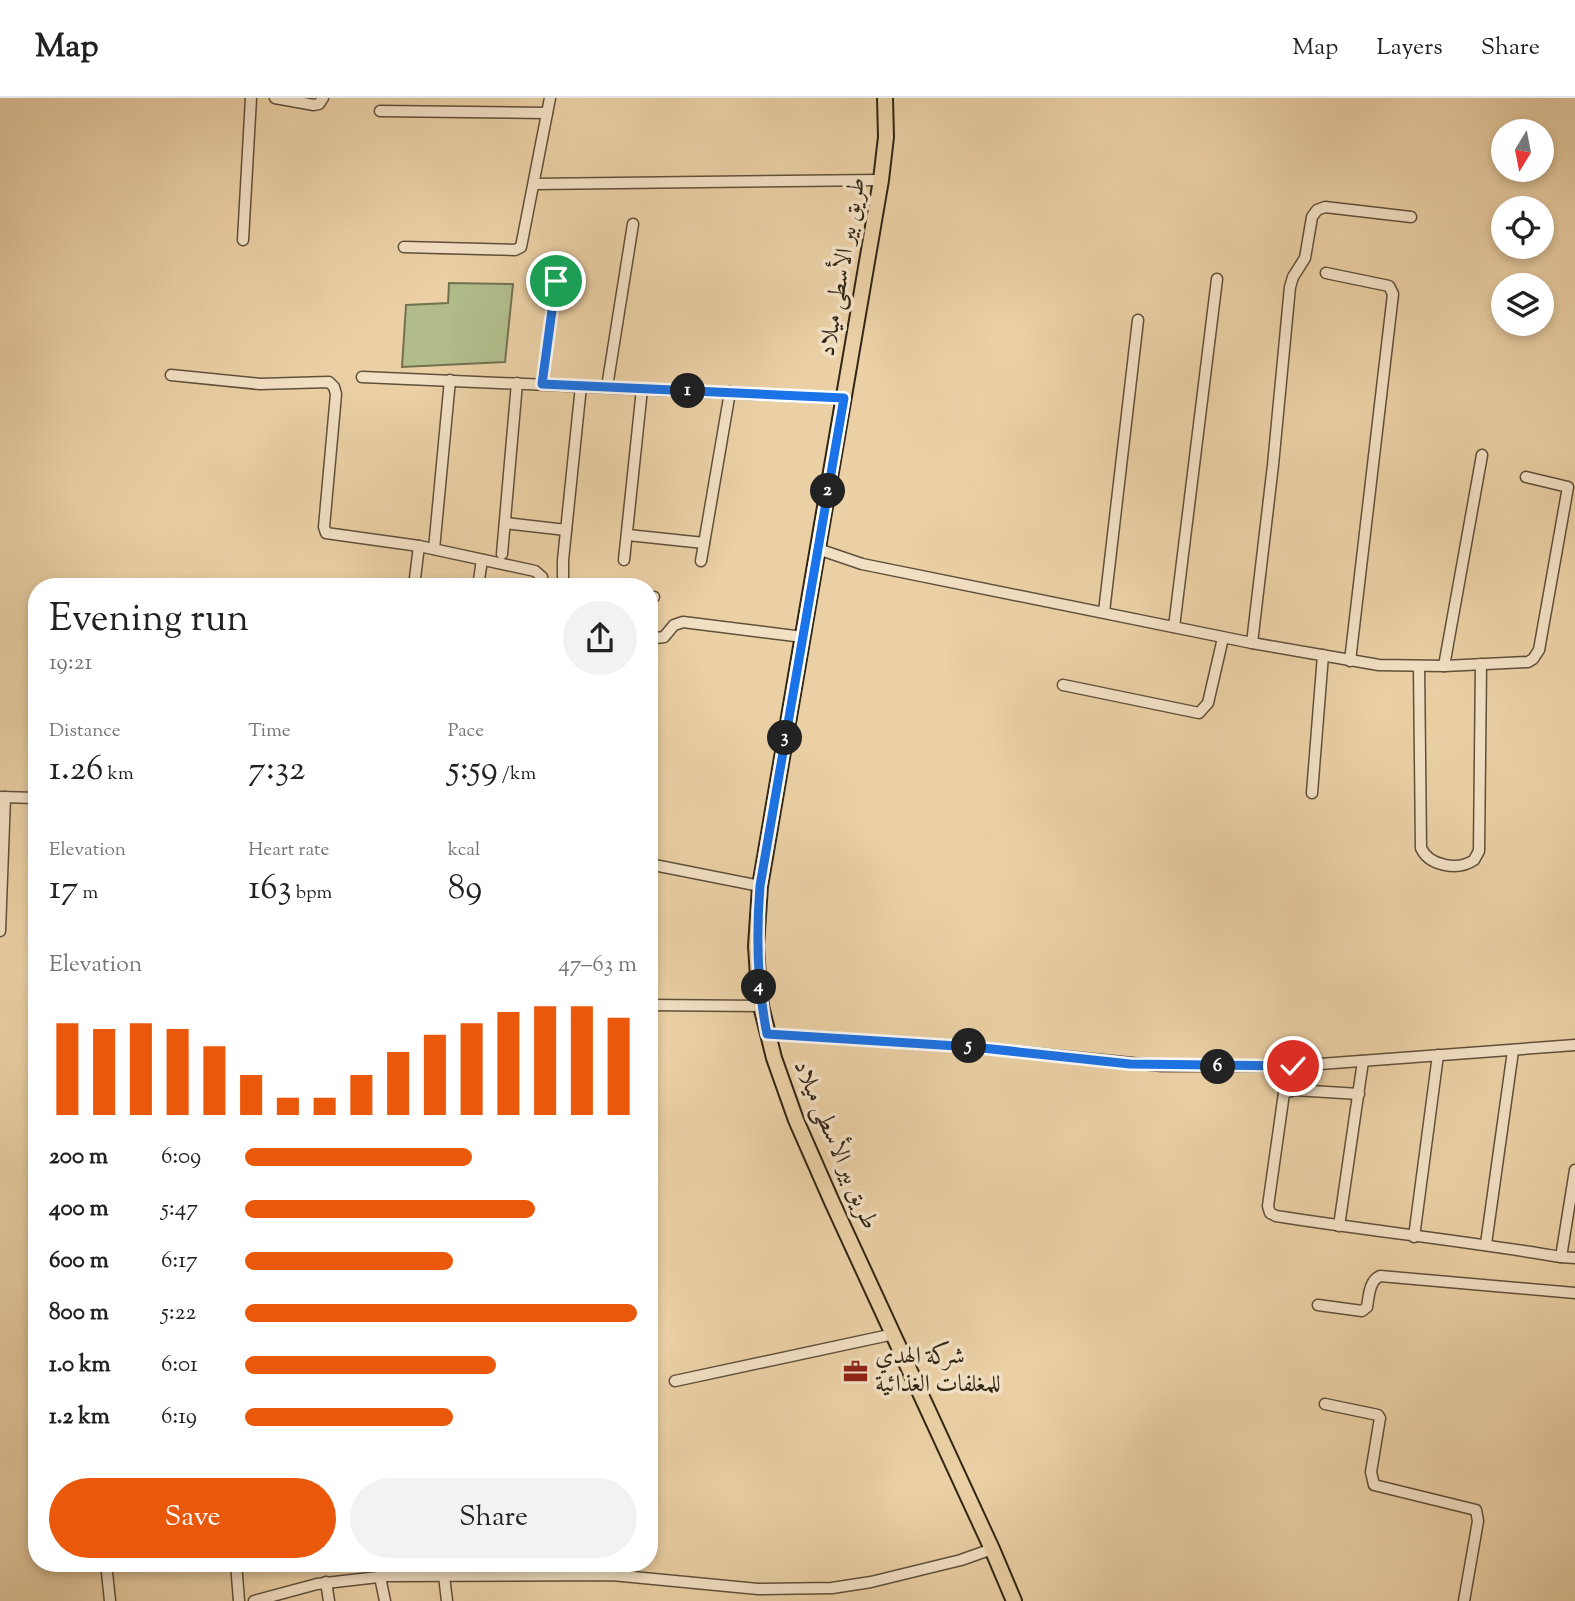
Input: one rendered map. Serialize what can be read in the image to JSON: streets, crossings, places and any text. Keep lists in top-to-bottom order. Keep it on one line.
{"streets":{"main road":["طريق بير الأسطى ميلاد"]},"places":{"office":["شركة الهدي للمغلفات الغذائية"]},"north":"bottom","page":{"header":"Map","nav":["Map","Layers","Share"],"pins":["1","2","3","4","5","6"],"heading":["Evening run","19:21"],"stats":[["Distance","1.26 km"],["Time","7:32"],["Pace","5:59 /km"],["Elevation","17 m"],["Heart rate","163 bpm"],["kcal","89"]],"chart":["Elevation","47–63 m"],"list":[{"name":"200 m","note":"6:09"},{"name":"400 m","note":"5:47"},{"name":"600 m","note":"6:17"},{"name":"800 m","note":"5:22"},{"name":"1.0 km","note":"6:01"},{"name":"1.2 km","note":"6:19"}],"buttons":["Save","Share"]}}
